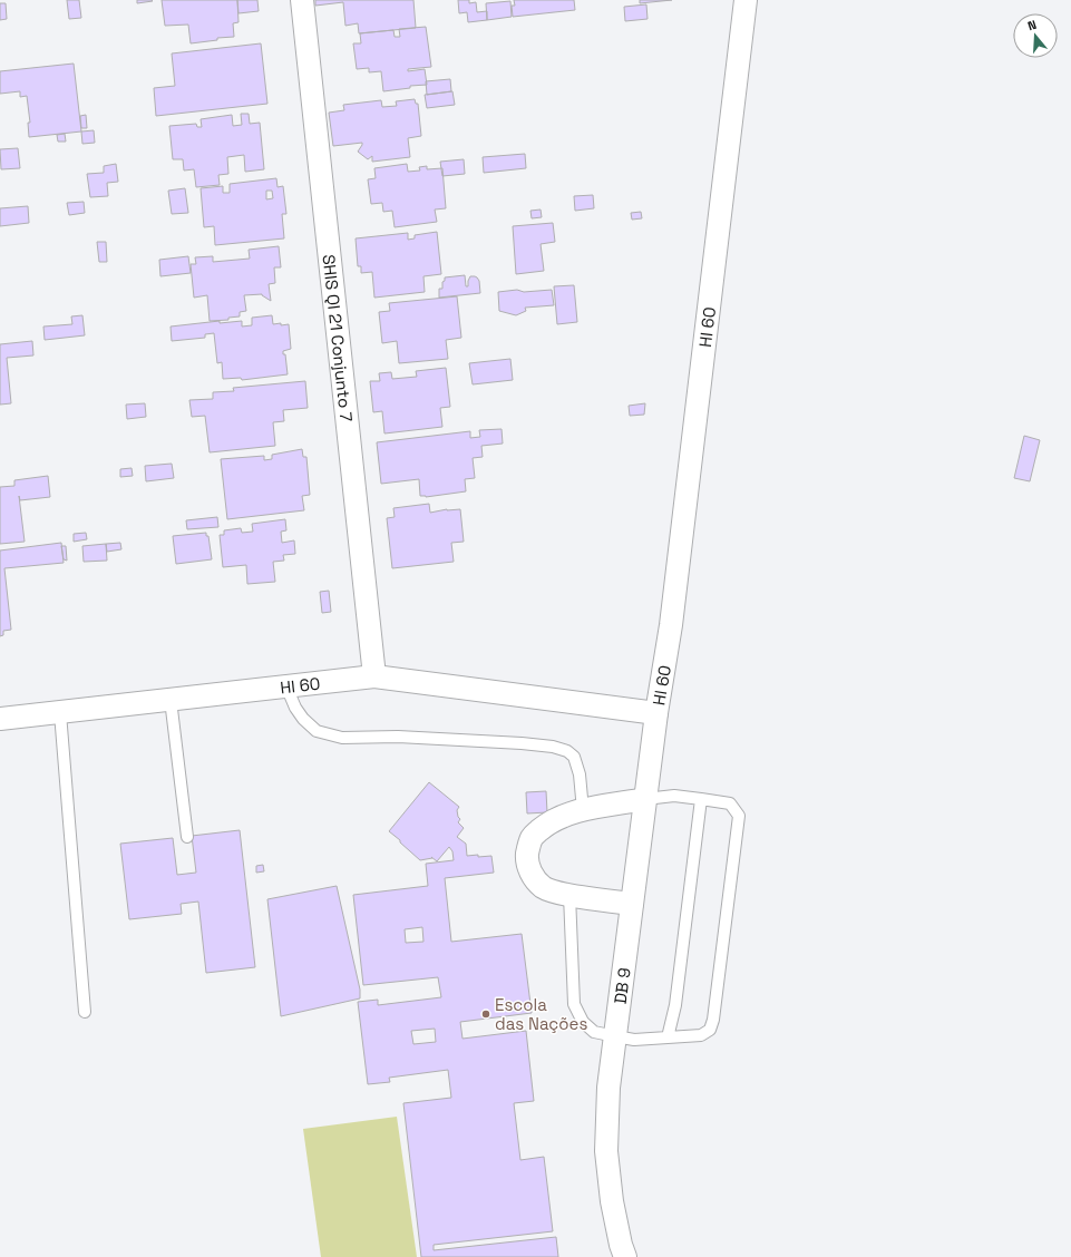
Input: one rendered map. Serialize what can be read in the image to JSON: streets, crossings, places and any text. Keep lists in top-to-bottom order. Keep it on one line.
{"streets":{"street":["HI 60","SHIS QI 21 Conjunto 7","DB 9"]},"crossings":[["HI 60","SHIS QI 21 Conjunto 7"],["HI 60","DB 9"]],"places":["Escola das Nações"],"north":"top"}
